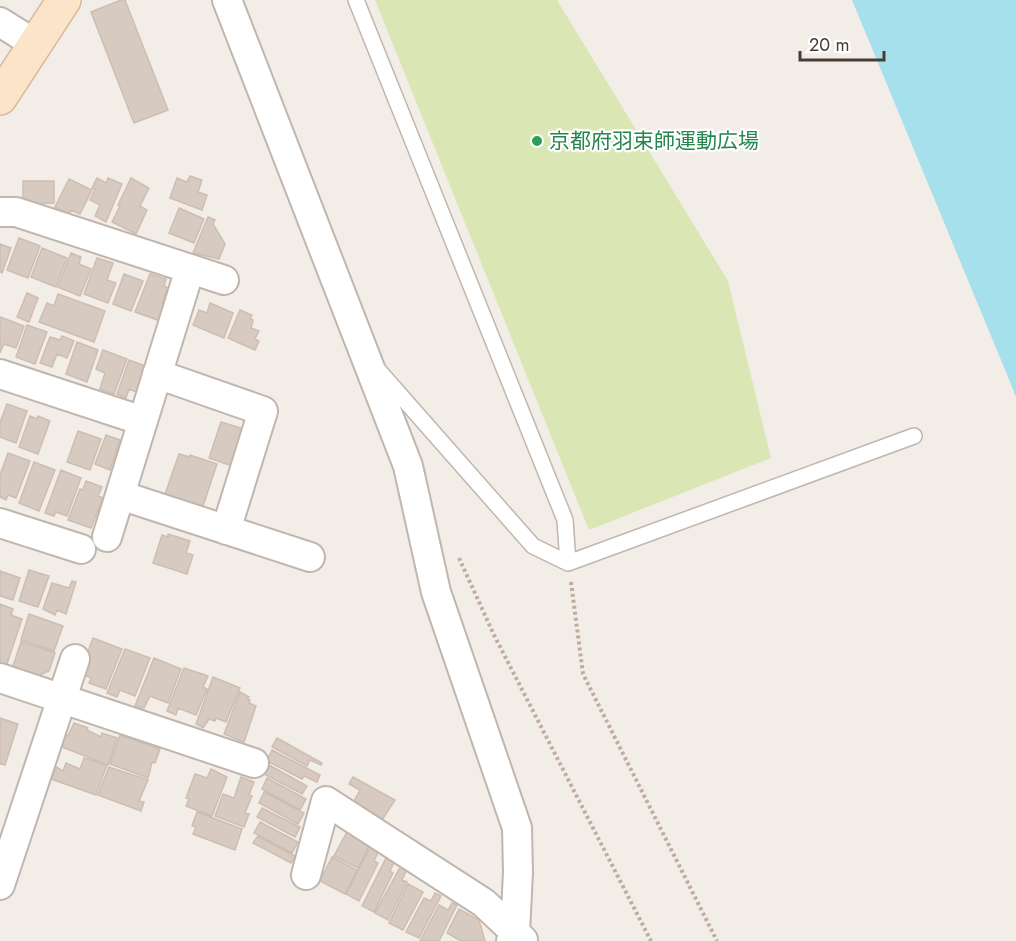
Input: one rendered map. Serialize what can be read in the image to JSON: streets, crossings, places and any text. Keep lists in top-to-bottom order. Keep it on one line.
{"places":["京都府羽束師運動広場"],"scale_bar":"20 m"}
